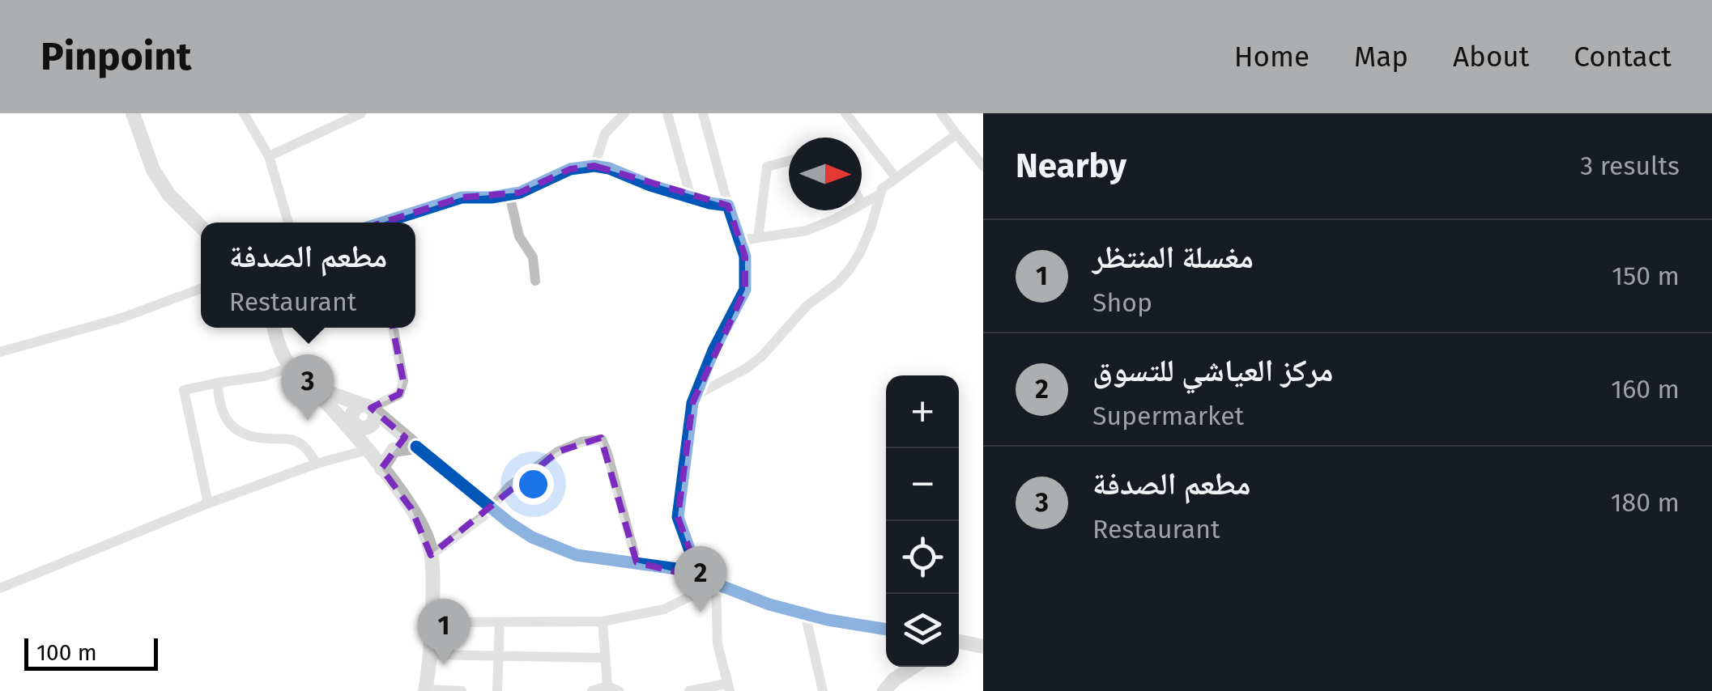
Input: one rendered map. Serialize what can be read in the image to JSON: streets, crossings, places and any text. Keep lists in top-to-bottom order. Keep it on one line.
{"scale_bar":"100 m","north":"right","page":{"header":"Pinpoint","nav":["Home","Map","About","Contact"],"heading":["Nearby","3 results"],"list":[{"mark":"1","name":"مغسلة المنتظر","note":"Shop","value":"150 m"},{"mark":"2","name":"مركز العياشي للتسوق","note":"Supermarket","value":"160 m"},{"mark":"3","name":"مطعم الصدفة","note":"Restaurant","value":"180 m"}],"popup":["مطعم الصدفة","Restaurant"],"pins":["3","2","1"],"map_buttons":["+","−"],"scale":"100 m"}}
